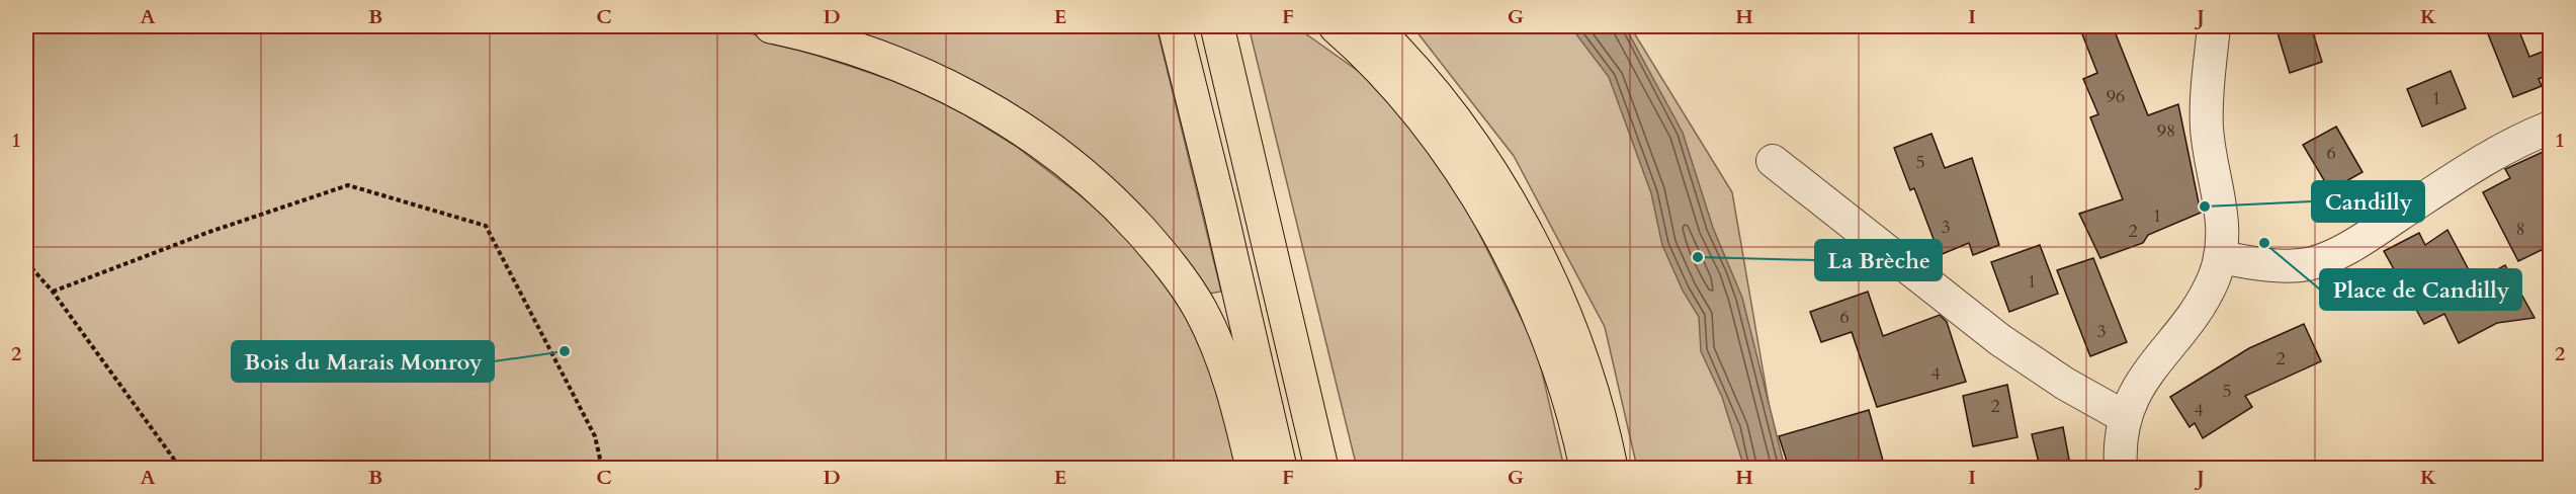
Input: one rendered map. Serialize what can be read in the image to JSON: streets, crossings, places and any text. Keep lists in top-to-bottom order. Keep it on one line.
{"places":["Candilly","Place de Candilly","La Brèche","Bois du Marais Monroy"],"house_numbers":["96","1","98","6","5","1","3","8","2","1","6","3","2","4","5","2","4"],"grid":{"columns":["A","B","C","D","E","F","G","H","I","J","K"],"rows":["1","2"]}}
